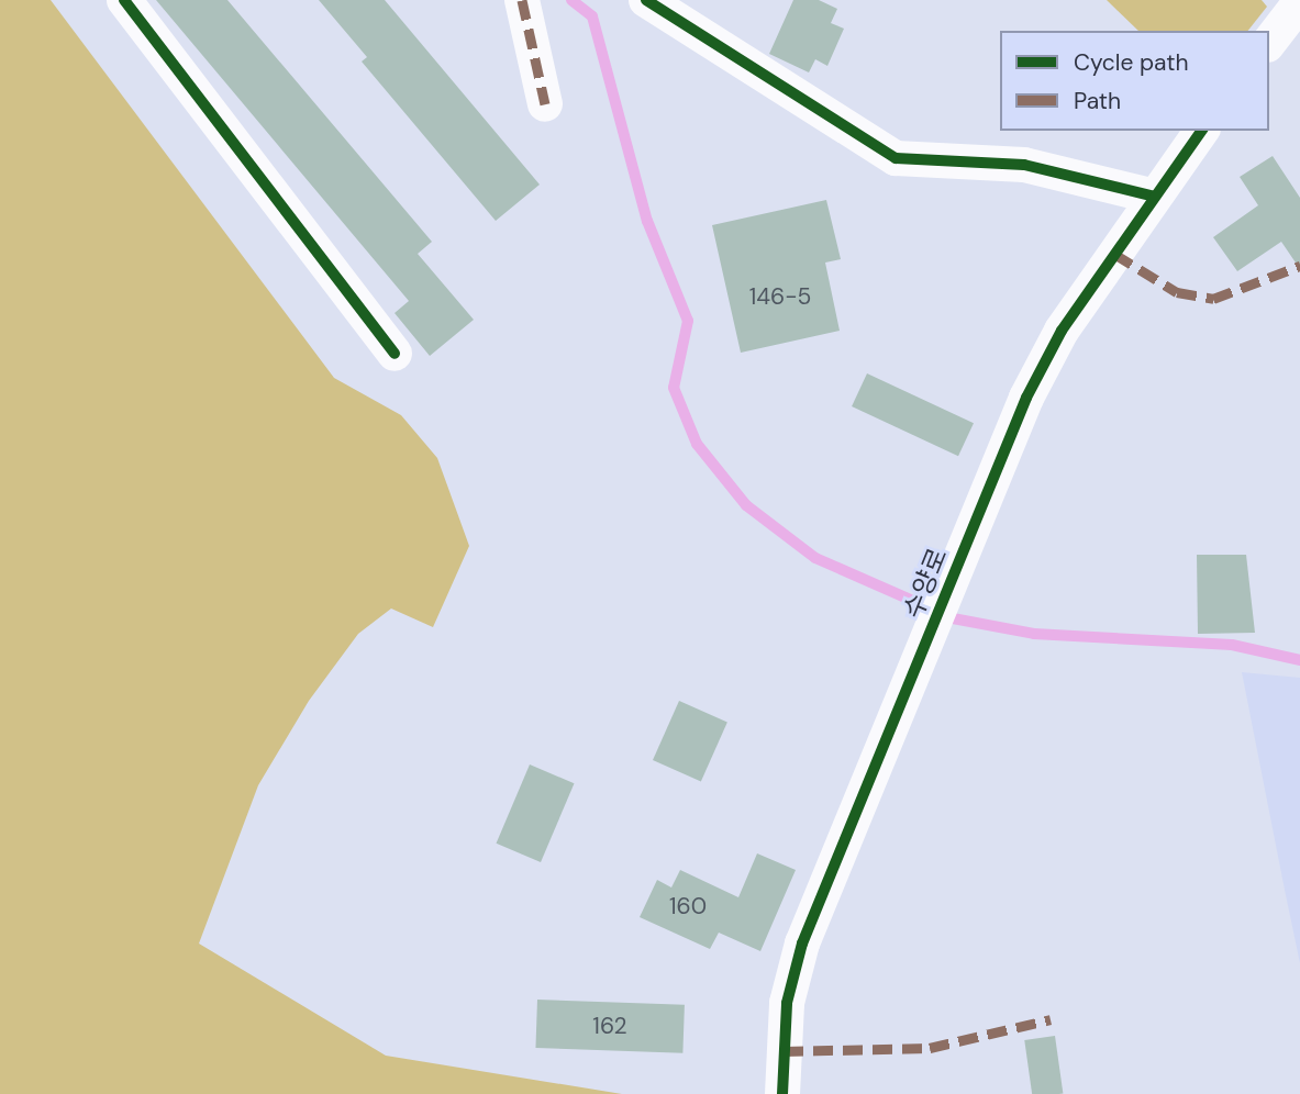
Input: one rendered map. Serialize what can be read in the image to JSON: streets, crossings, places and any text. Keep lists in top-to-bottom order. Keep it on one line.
{"streets":{"street":["수양로"]},"house_numbers":["146-5","160","162"],"legend":["Cycle path","Path"]}
